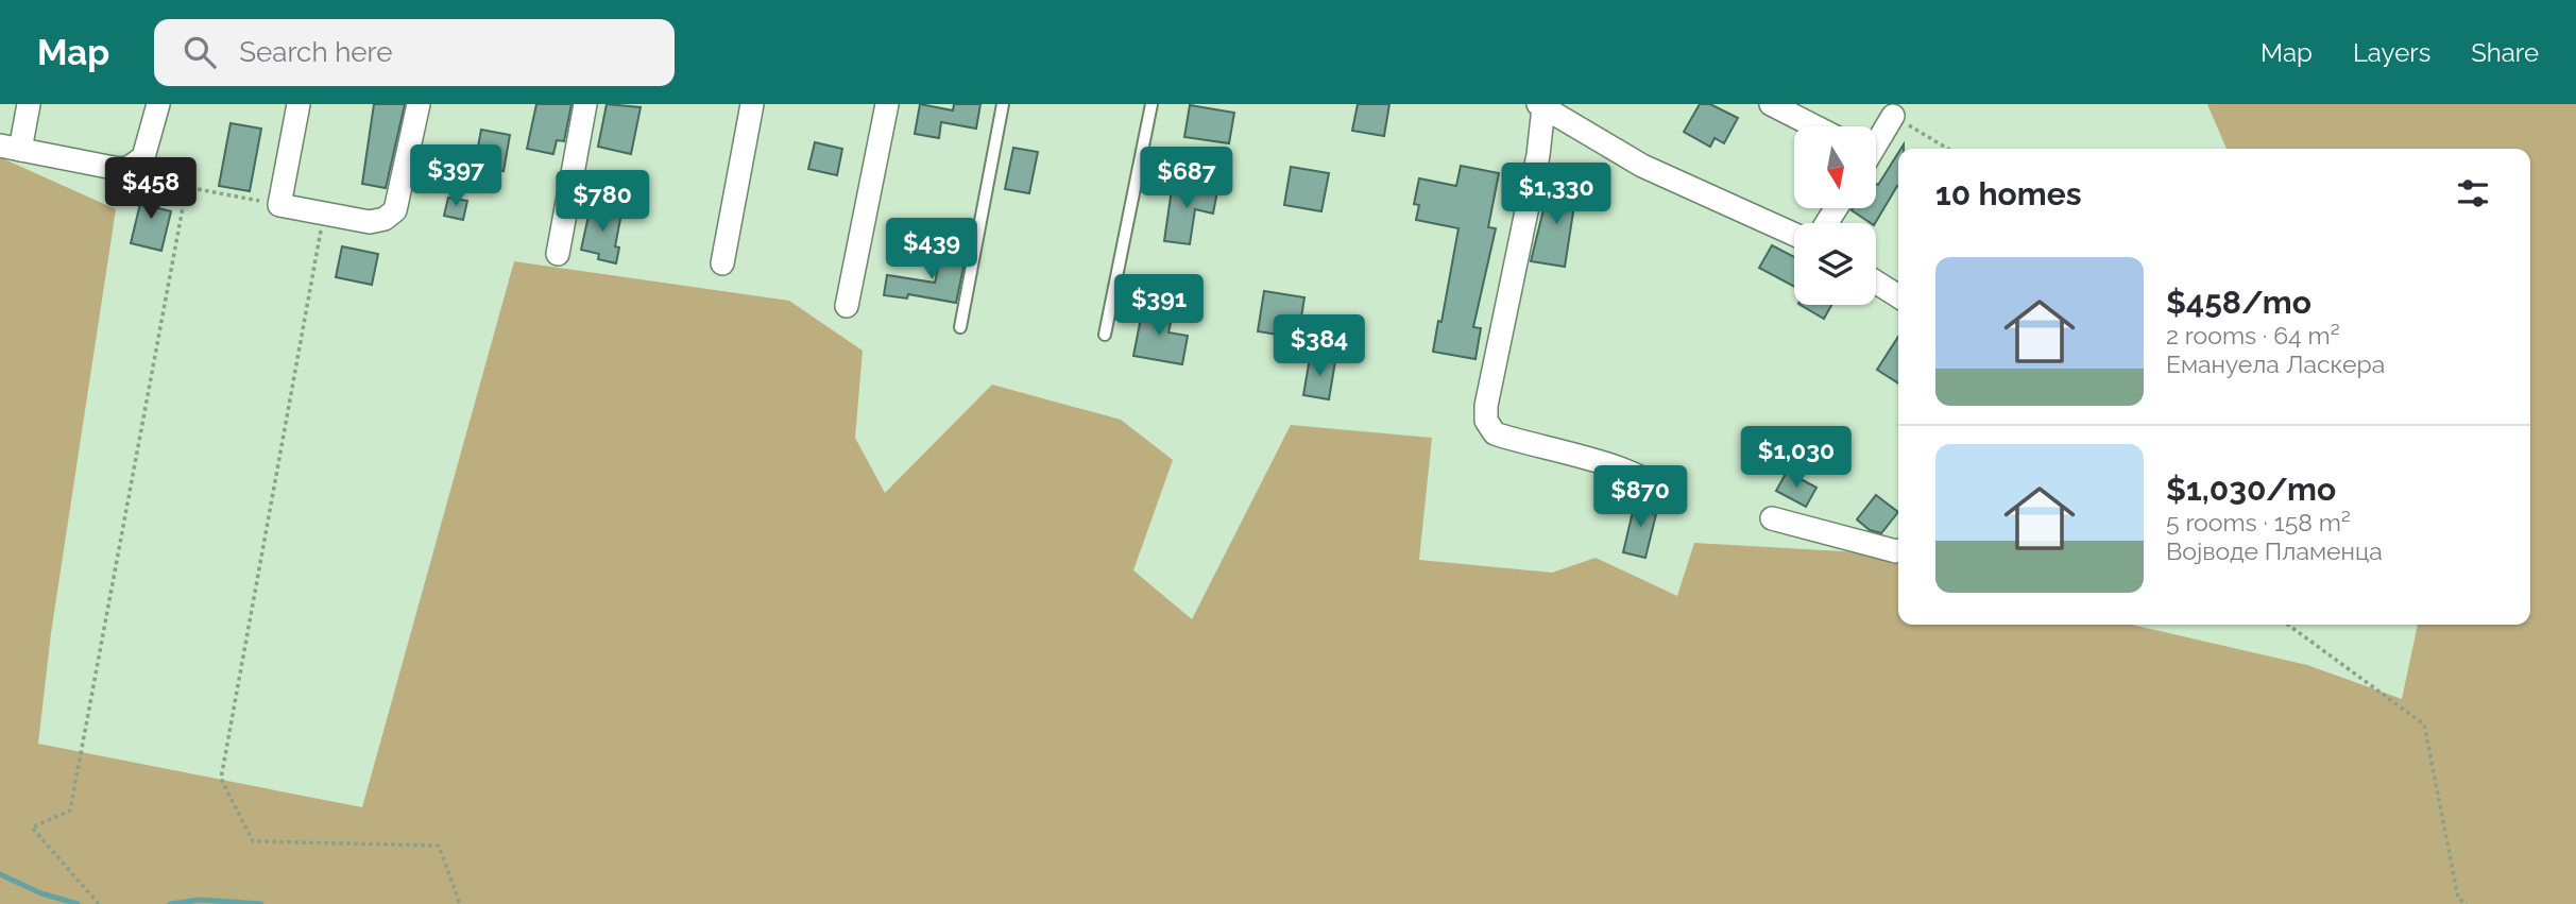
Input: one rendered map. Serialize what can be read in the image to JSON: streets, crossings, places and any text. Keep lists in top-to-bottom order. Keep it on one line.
{"north":"bottom","page":{"header":"Map","search":"Search here","nav":["Map","Layers","Share"],"price":["$397","$687","$458","$1,330","$780","$439","$391","$384","$1,030","$870"],"heading":"10 homes","list":[{"name":"$458/mo","note":"2 rooms · 64 m² · Емануела Ласкера"},{"name":"$1,030/mo","note":"5 rooms · 158 m² · Војводе Пламенца"}]}}
